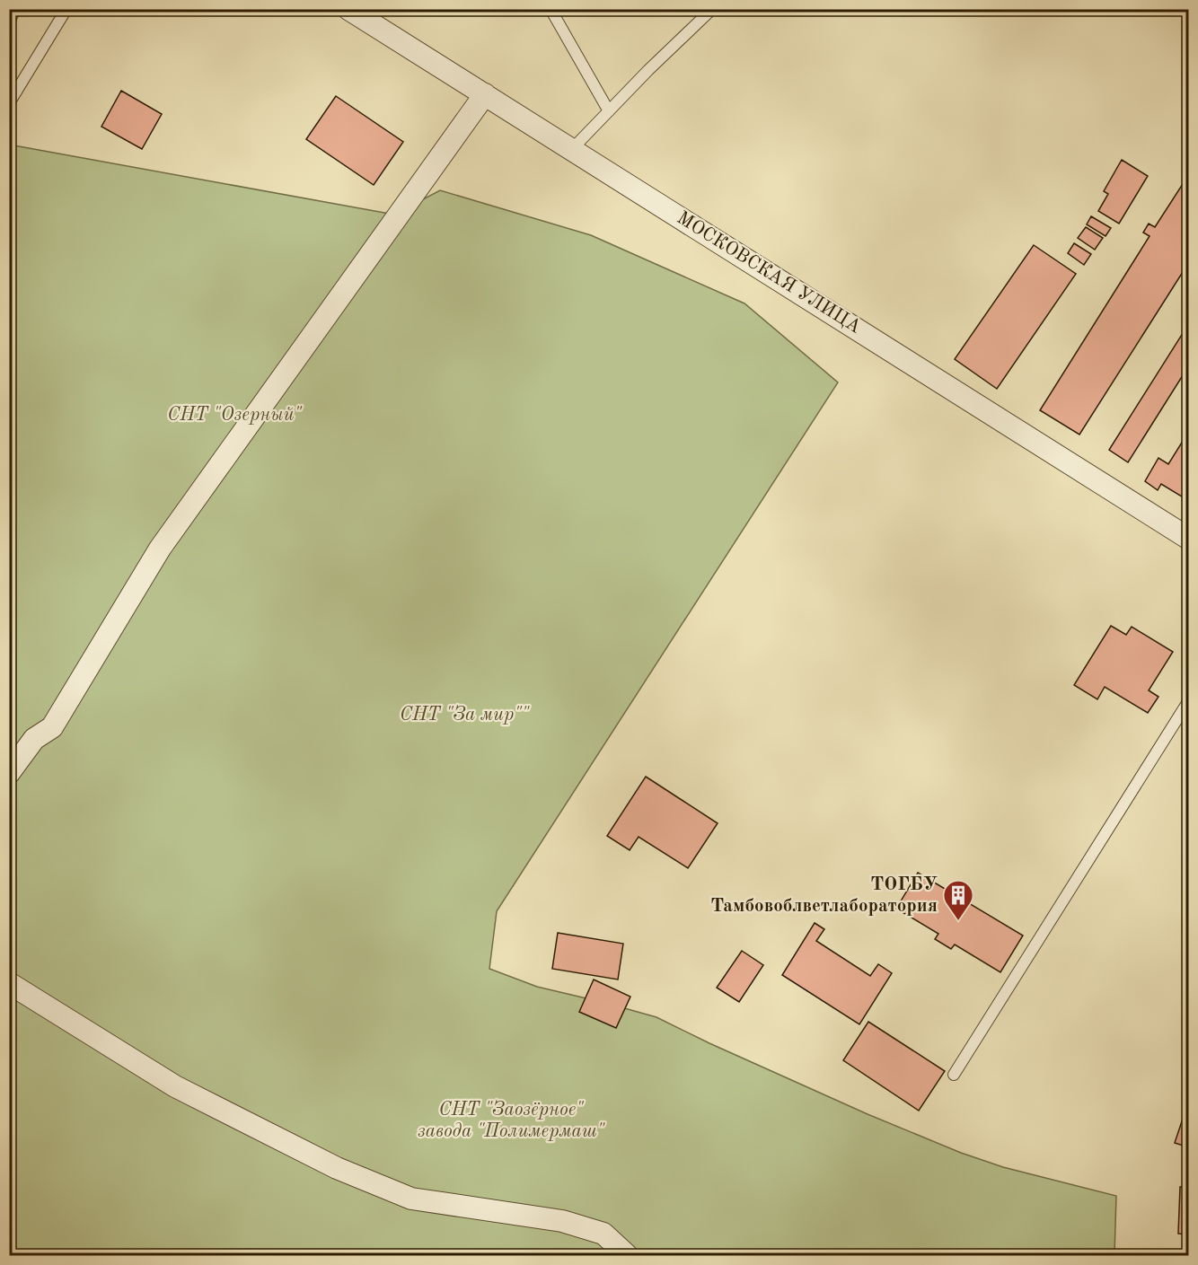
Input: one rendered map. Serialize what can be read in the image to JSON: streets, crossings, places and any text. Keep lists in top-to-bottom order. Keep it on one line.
{"streets":{"street":["МОСКОВСКАЯ УЛИЦА"]},"parks":["СНТ \"Озерный\"","СНТ \"За мир\"\"","СНТ \"Заозёрное\" завода \"Полимермаш\""],"places":{"building":["ТОГБУ Тамбовоблветлаборатория"]}}
